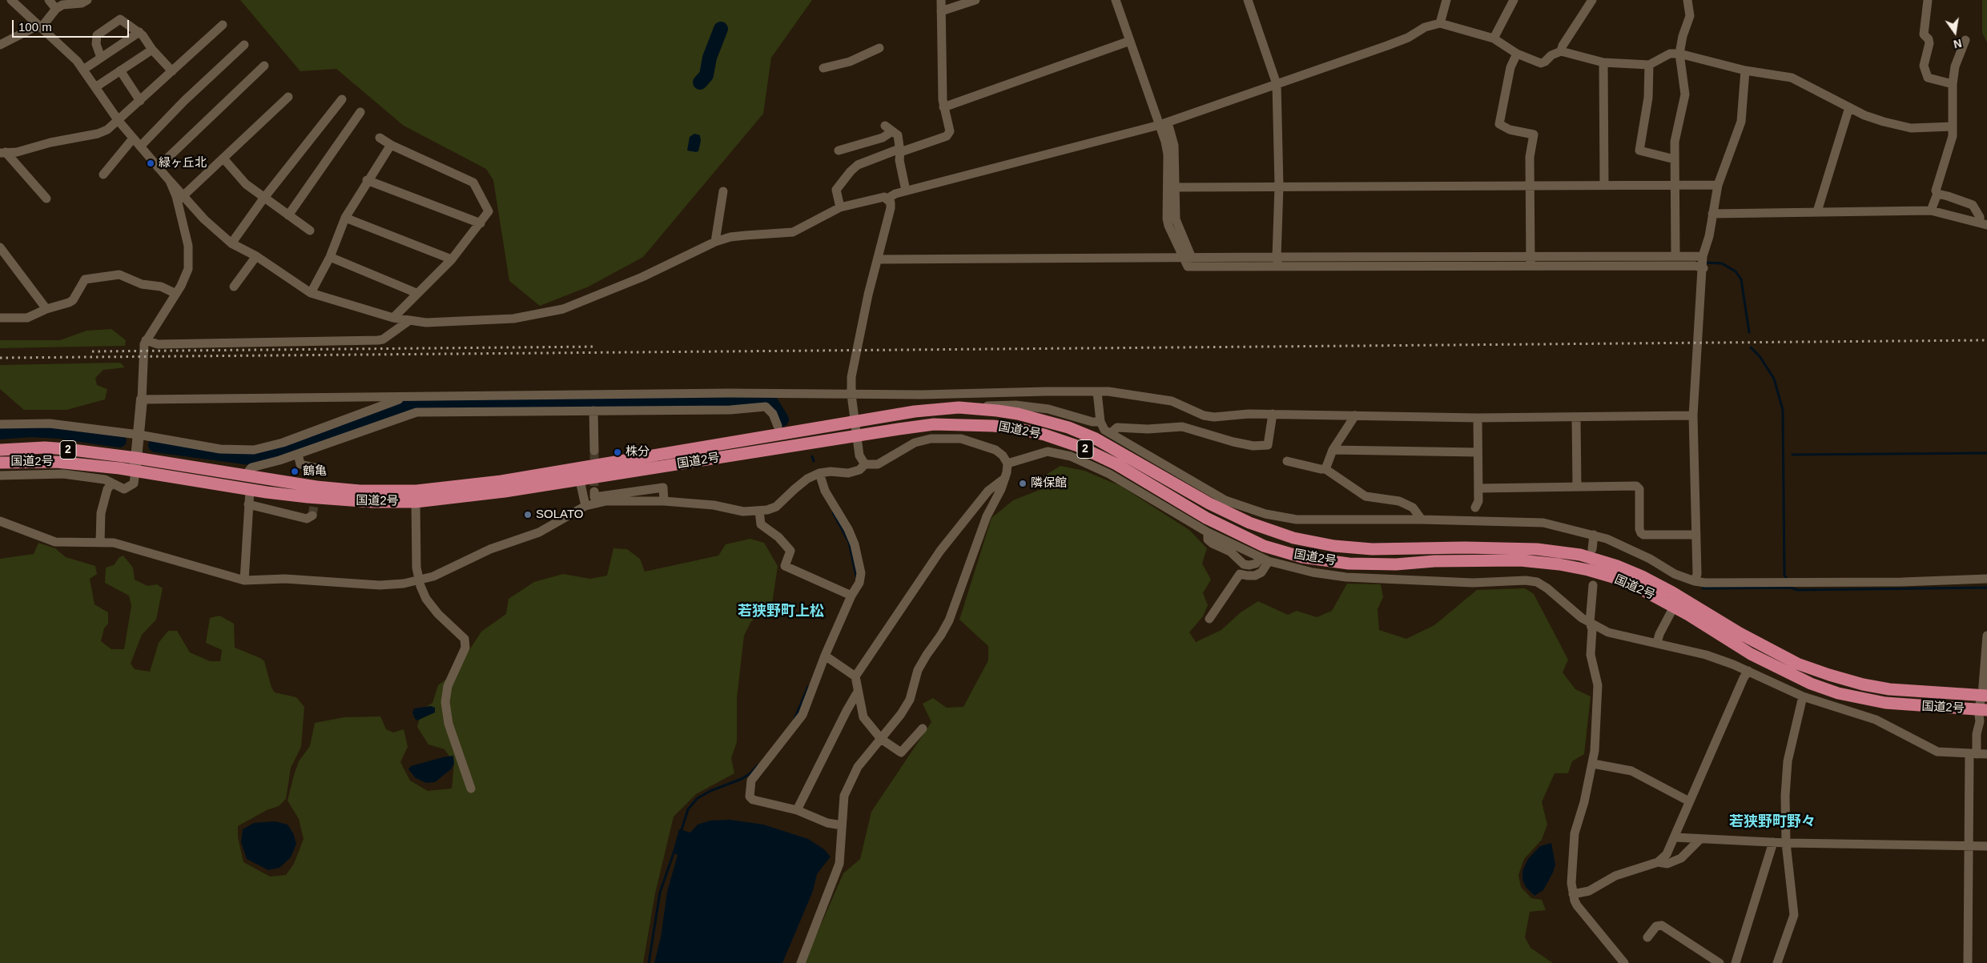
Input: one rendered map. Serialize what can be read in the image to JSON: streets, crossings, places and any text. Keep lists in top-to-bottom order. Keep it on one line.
{"streets":{"highway":["国道2号","2"]},"districts":["若狭野町上松","若狭野町野々"],"places":["緑ヶ丘北","株分","鶴亀","隣保館","SOLATO"],"scale_bar":"100 m","north":"bottom"}
